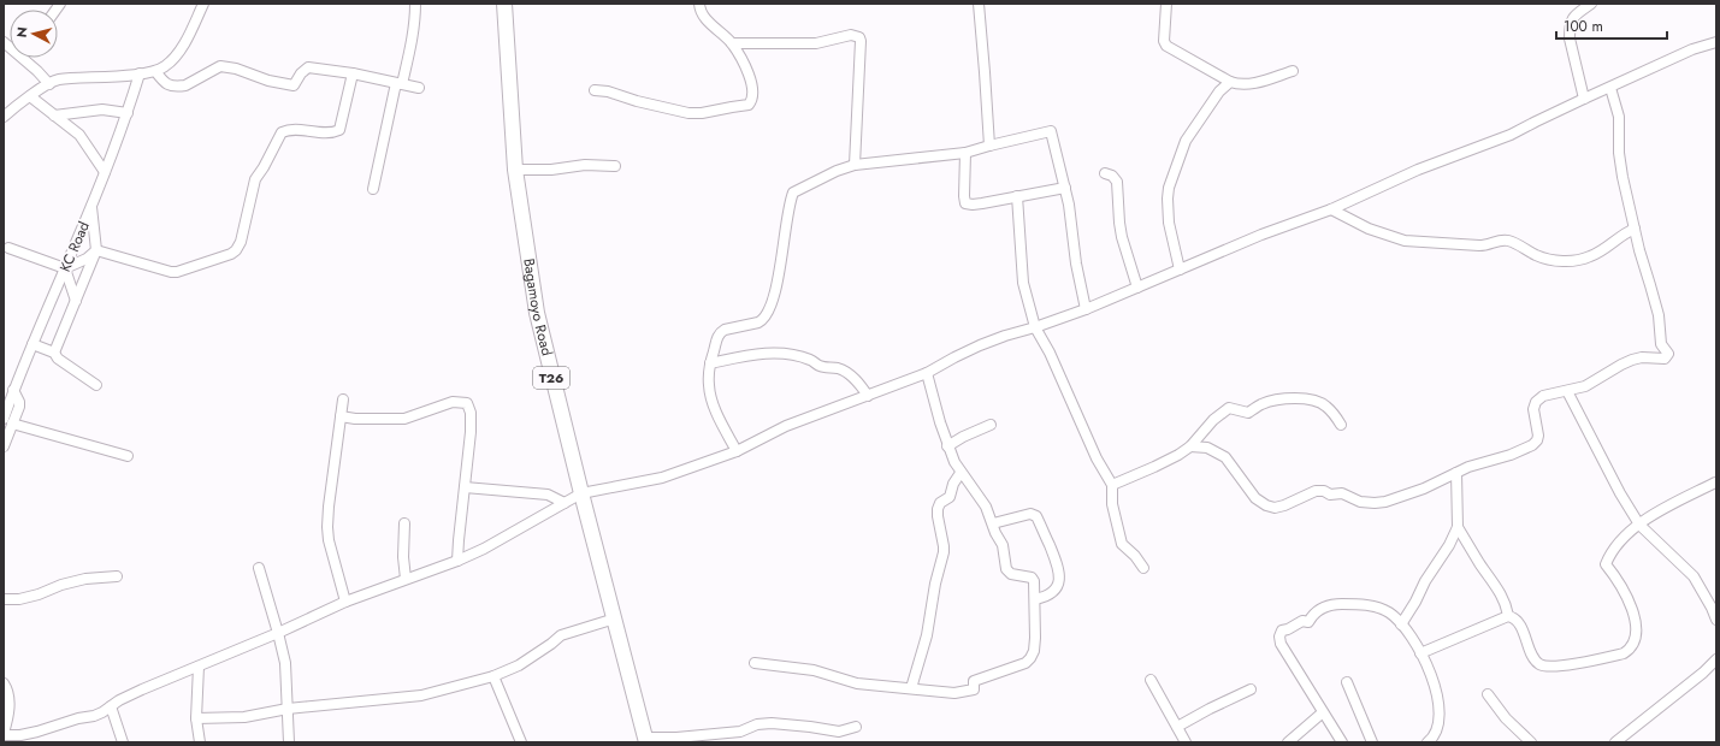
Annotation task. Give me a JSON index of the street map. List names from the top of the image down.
{
  "streets": {
    "highway": ["Bagamoyo Road", "T26"],
    "street": ["KC Road"]
  },
  "scale_bar": "100 m",
  "north": "left"
}
